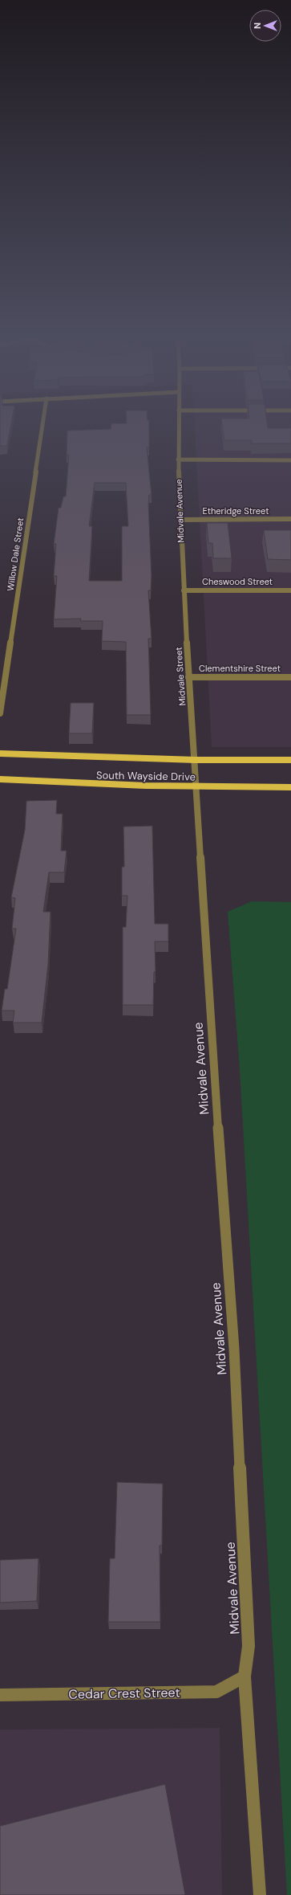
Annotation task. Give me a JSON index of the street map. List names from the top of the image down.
{
  "streets": {
    "main road": ["South Wayside Drive"],
    "street": [
      "Midvale Avenue",
      "Etheridge Street",
      "Willow Dale Street",
      "Cheswood Street",
      "Clementshire Street",
      "Midvale Street",
      "Cedar Crest Street"
    ]
  },
  "crossings": [
    ["Midvale Avenue", "Etheridge Street"],
    ["Midvale Avenue", "Cheswood Street"],
    ["Midvale Avenue", "Midvale Street"],
    ["Midvale Avenue", "South Wayside Drive"],
    ["Midvale Avenue", "Cedar Crest Street"],
    ["Cheswood Street", "Midvale Street"],
    ["Clementshire Street", "Midvale Street"],
    ["Midvale Street", "South Wayside Drive"]
  ],
  "north": "left"
}
